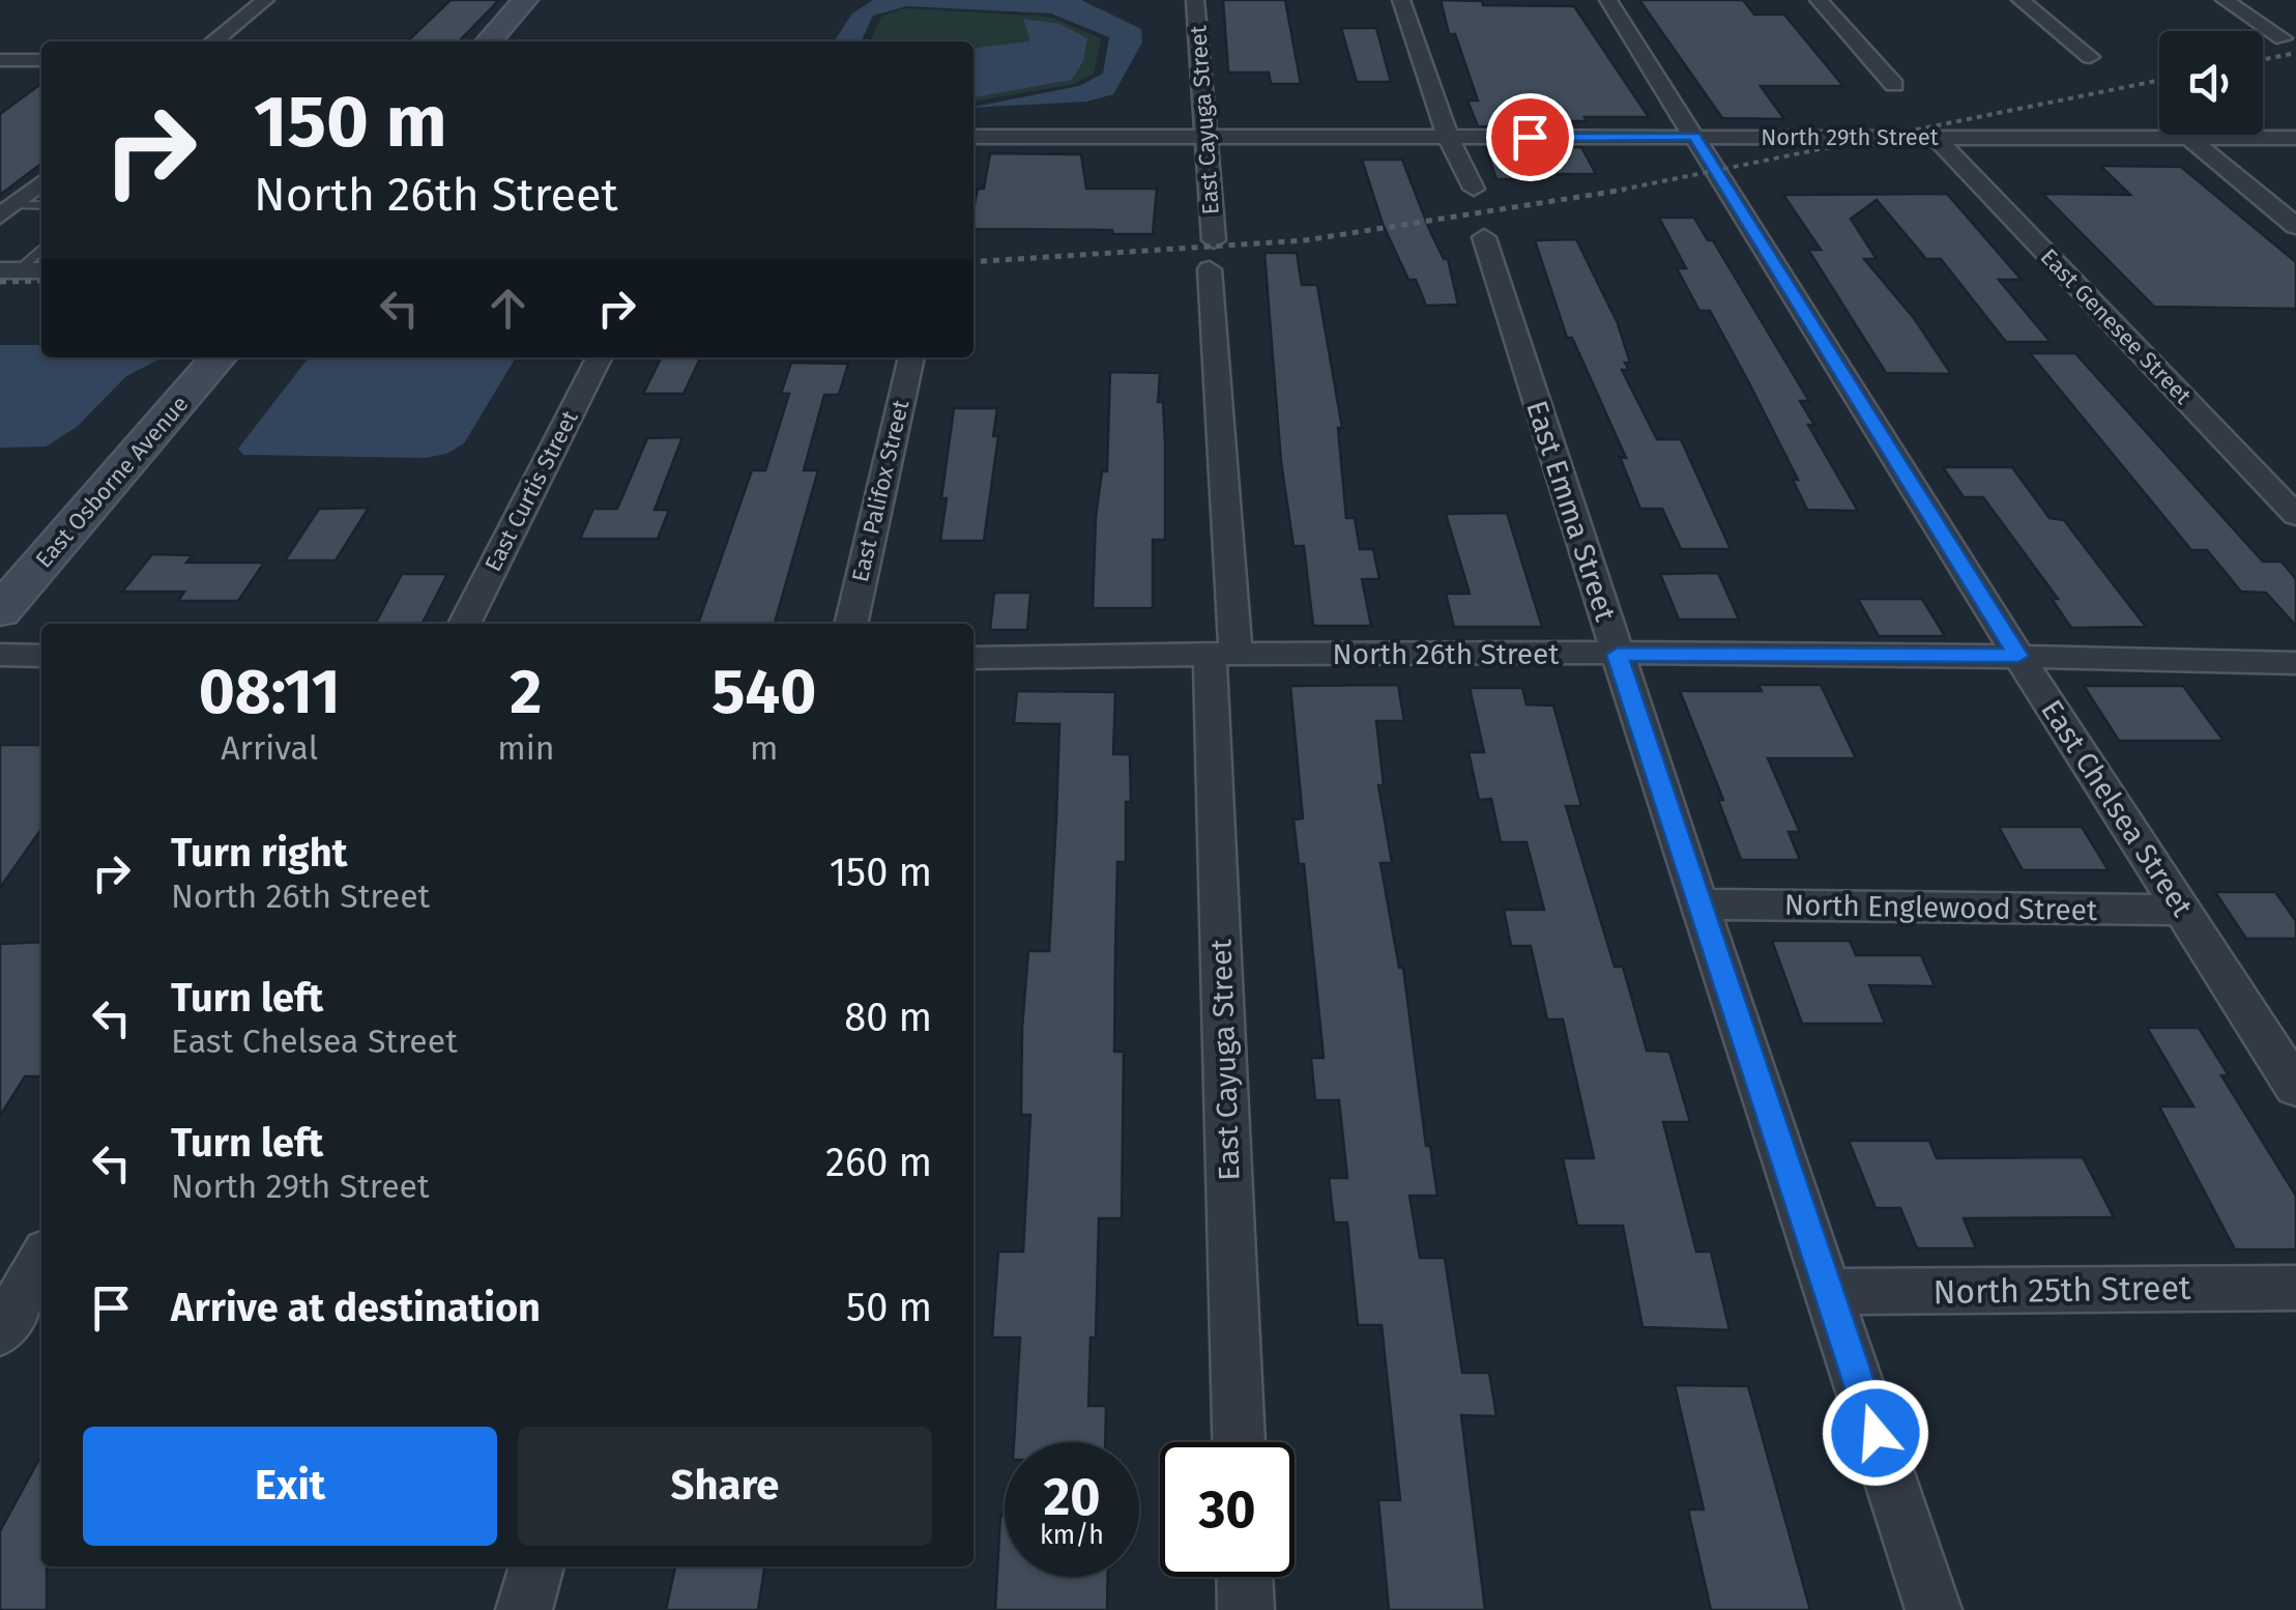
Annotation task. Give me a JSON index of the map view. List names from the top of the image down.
{
  "streets": {
    "street": [
      "East Cayuga Street",
      "North 29th Street",
      "East Genesee Street",
      "East Osborne Avenue",
      "East Curtis Street",
      "East Palifox Street",
      "East Emma Street",
      "North 26th Street",
      "East Chelsea Street",
      "North Englewood Street",
      "North 25th Street"
    ]
  },
  "crossings": [
    ["East Cayuga Street", "North 29th Street"],
    ["East Cayuga Street", "North 26th Street"],
    ["North 29th Street", "East Genesee Street"],
    ["North 29th Street", "East Chelsea Street"],
    ["East Emma Street", "North 26th Street"],
    ["East Emma Street", "North Englewood Street"],
    ["East Emma Street", "North 25th Street"],
    ["North 26th Street", "East Chelsea Street"],
    ["East Chelsea Street", "North Englewood Street"]
  ],
  "page": {
    "turn": ["150 m", "North 26th Street"],
    "eta": [
      "08:11",
      "Arrival",
      "2",
      "min",
      "540",
      "m"
    ],
    "list": [
      {
        "name": "Turn right",
        "note": "North 26th Street",
        "value": "150 m"
      },
      {
        "name": "Turn left",
        "note": "East Chelsea Street",
        "value": "80 m"
      },
      {
        "name": "Turn left",
        "note": "North 29th Street",
        "value": "260 m"
      },
      {
        "name": "Arrive at destination",
        "value": "50 m"
      }
    ],
    "buttons": ["Exit", "Share"],
    "speed": "20 km/h",
    "limit": "30"
  }
}
